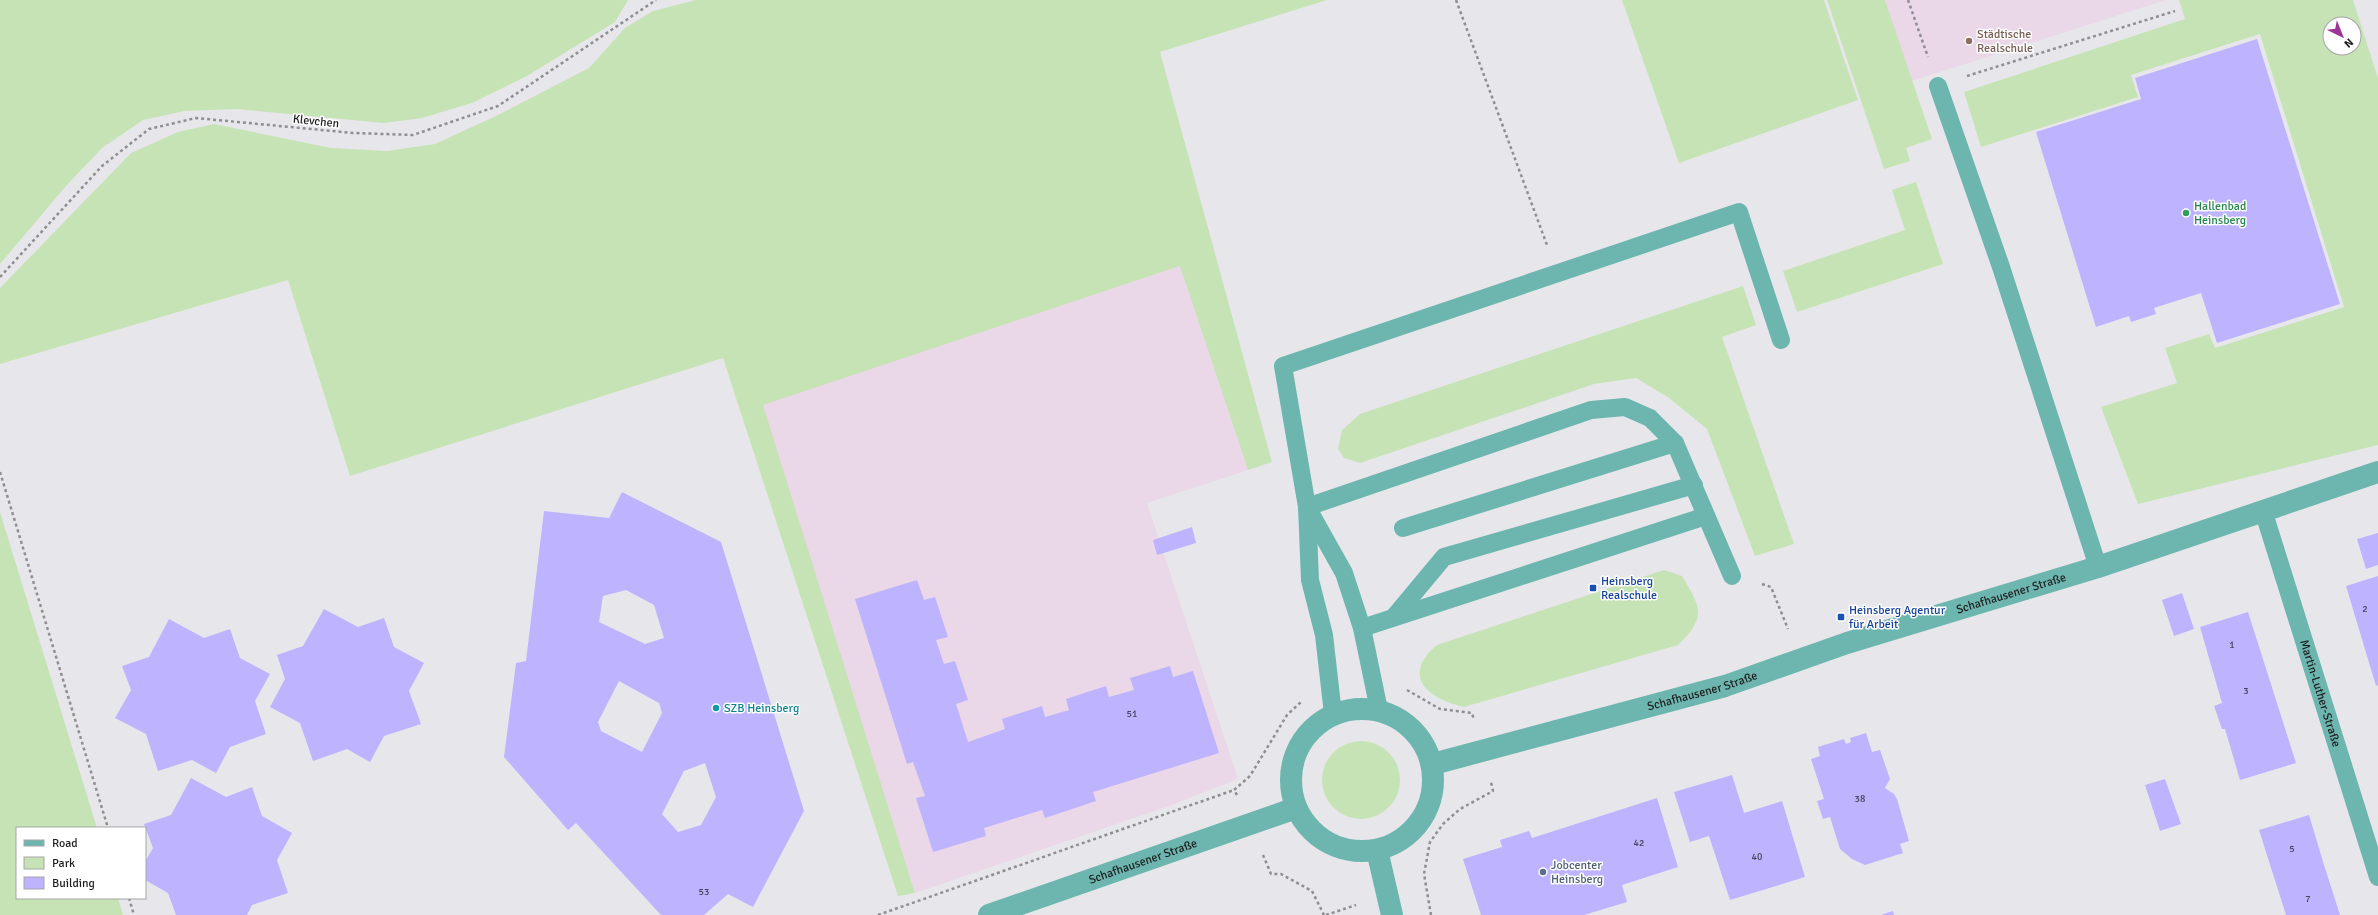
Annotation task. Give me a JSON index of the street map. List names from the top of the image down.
{
  "streets": {
    "street": ["Schafhausener Straße"],
    "lane": ["Martin-Luther-Straße"],
    "path": ["Klevchen"]
  },
  "crossings": [
    ["Schafhausener Straße", "Martin-Luther-Straße"]
  ],
  "places": {
    "other": [
      "Städtische Realschule",
      "Hallenbad Heinsberg",
      "SZB Heinsberg",
      "Jobcenter Heinsberg"
    ],
    "transit": ["Heinsberg Realschule", "Heinsberg Agentur für Arbeit"]
  },
  "house_numbers": [
    "2",
    "1",
    "3",
    "51",
    "38",
    "42",
    "5",
    "40",
    "53",
    "7"
  ],
  "legend": ["Road", "Park", "Building"],
  "north": "bottom right"
}
